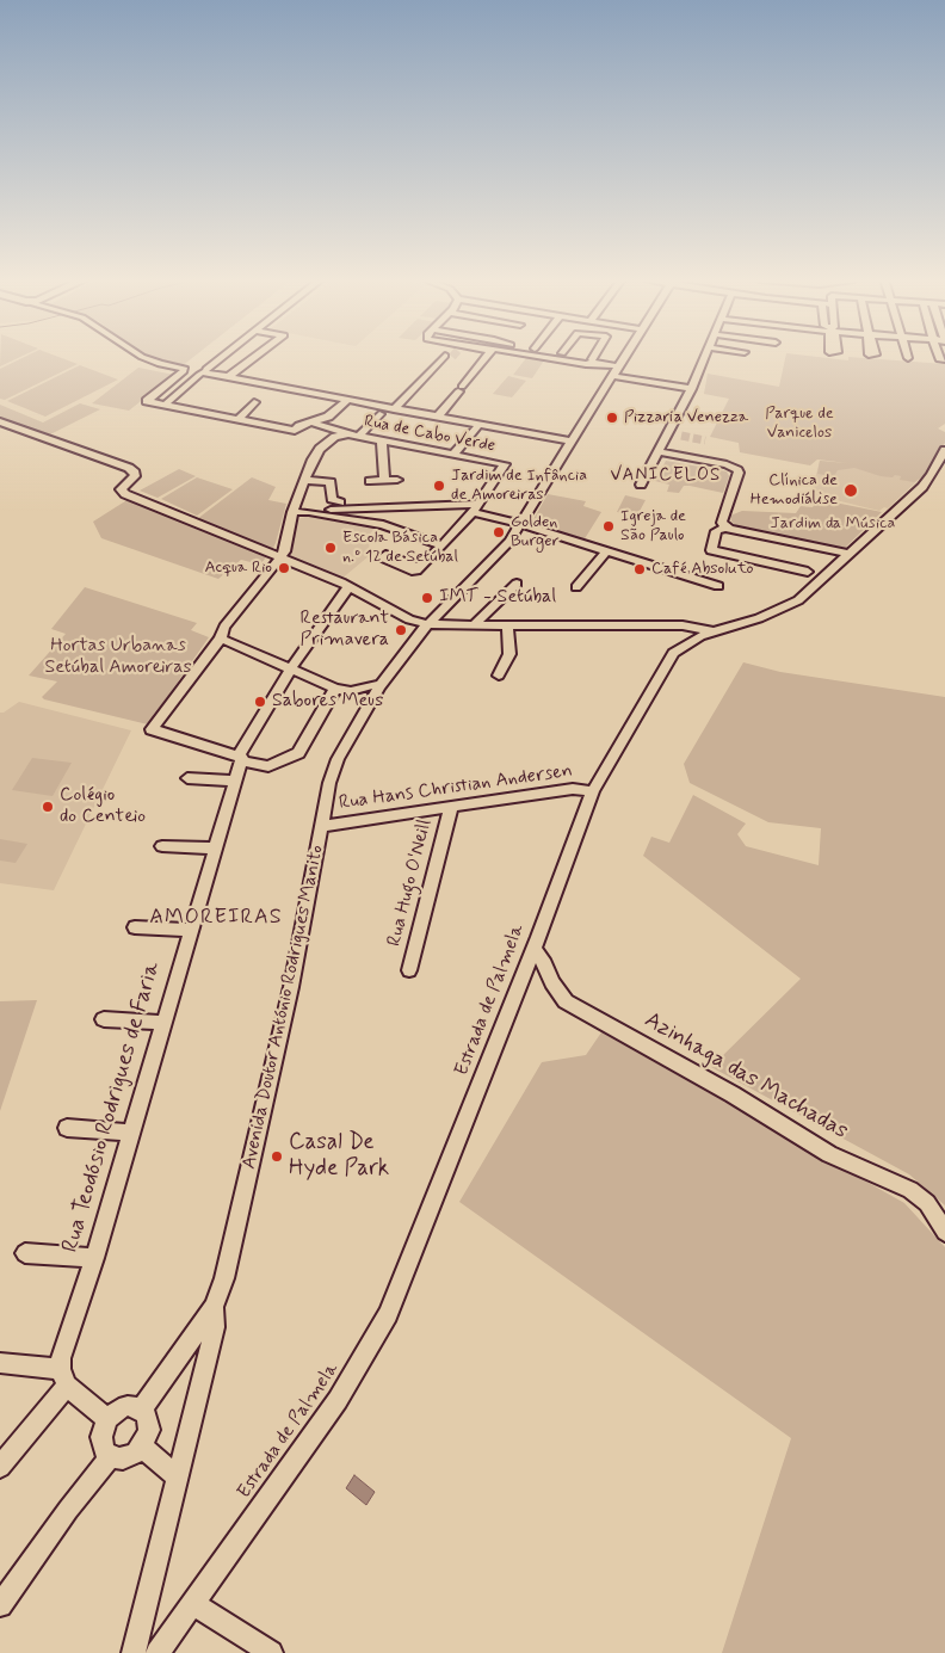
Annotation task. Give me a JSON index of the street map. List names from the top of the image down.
{
  "streets": {
    "street": [
      "Rua de Cabo Verde",
      "Rua Hans Christian Andersen",
      "Rua Hugo O'Neill",
      "Estrada de Palmela",
      "Avenida Doutor António Rodrigues Manito",
      "Azinhaga das Machadas",
      "Rua Teodósio Rodrigues de Faria"
    ]
  },
  "crossings": [
    ["Rua Hans Christian Andersen", "Rua Hugo O'Neill"],
    ["Rua Hans Christian Andersen", "Estrada de Palmela"],
    ["Rua Hans Christian Andersen", "Avenida Doutor António Rodrigues Manito"],
    ["Estrada de Palmela", "Azinhaga das Machadas"]
  ],
  "districts": ["VANICELOS", "AMOREIRAS"],
  "parks": ["Parque de Vanicelos", "Jardim da Música", "Hortas Urbanas Setúbal Amoreiras"],
  "places": [
    "Pizzaria Venezza",
    "Jardim de Infância de Amoreiras",
    "Clínica de Hemodiálise",
    "Igreja de São Paulo",
    "Golden Burger",
    "Escola Básica n.º 12 de Setúbal",
    "Acqua Rio",
    "Café Absoluto",
    "IMT - Setúbal",
    "Restaurant Primavera",
    "Sabores Meus",
    "Colégio do Centeio",
    "Casal De Hyde Park"
  ]
}
